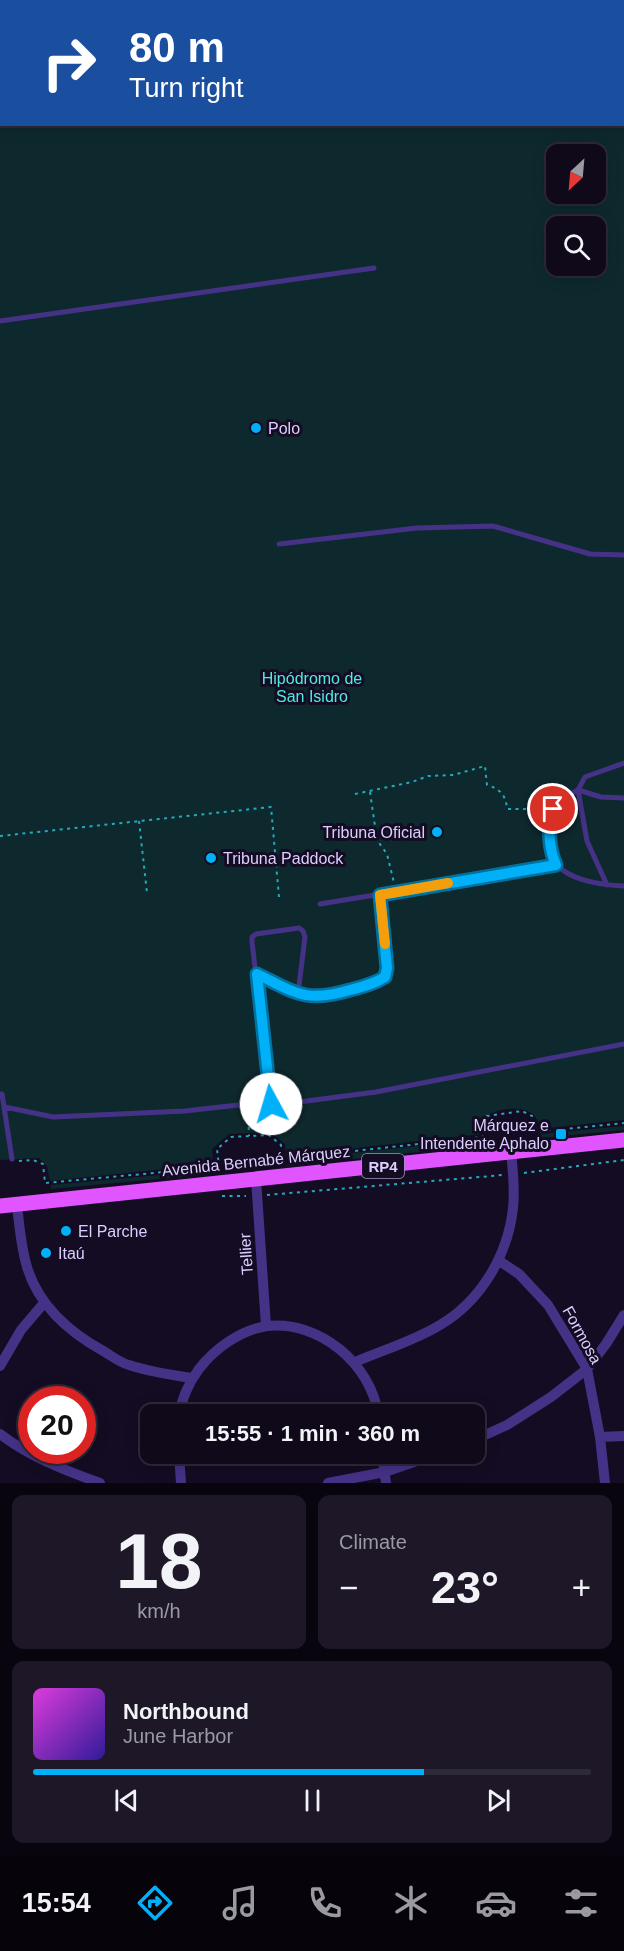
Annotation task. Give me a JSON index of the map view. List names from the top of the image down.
{
  "streets": {
    "main road": ["Avenida Bernabé Márquez", "RP4"],
    "street": ["Tellier", "Formosa"]
  },
  "crossings": [
    ["Avenida Bernabé Márquez", "Tellier"]
  ],
  "parks": ["Hipódromo de San Isidro"],
  "places": {
    "other": [
      "Polo",
      "Tribuna Oficial",
      "Tribuna Paddock",
      "El Parche",
      "Itaú"
    ],
    "transit": ["Márquez e Intendente Aphalo"]
  },
  "north": "bottom left",
  "page": {
    "turn": ["80 m", "Turn right"],
    "limit": "20",
    "trip": "15:55 · 1 min · 360 m",
    "tile": [
      ["18", "km/h"],
      "Climate"
    ],
    "heat": ["−", "23°", "+"],
    "song": ["Northbound", "June Harbor"],
    "tabs": "15:54"
  }
}
